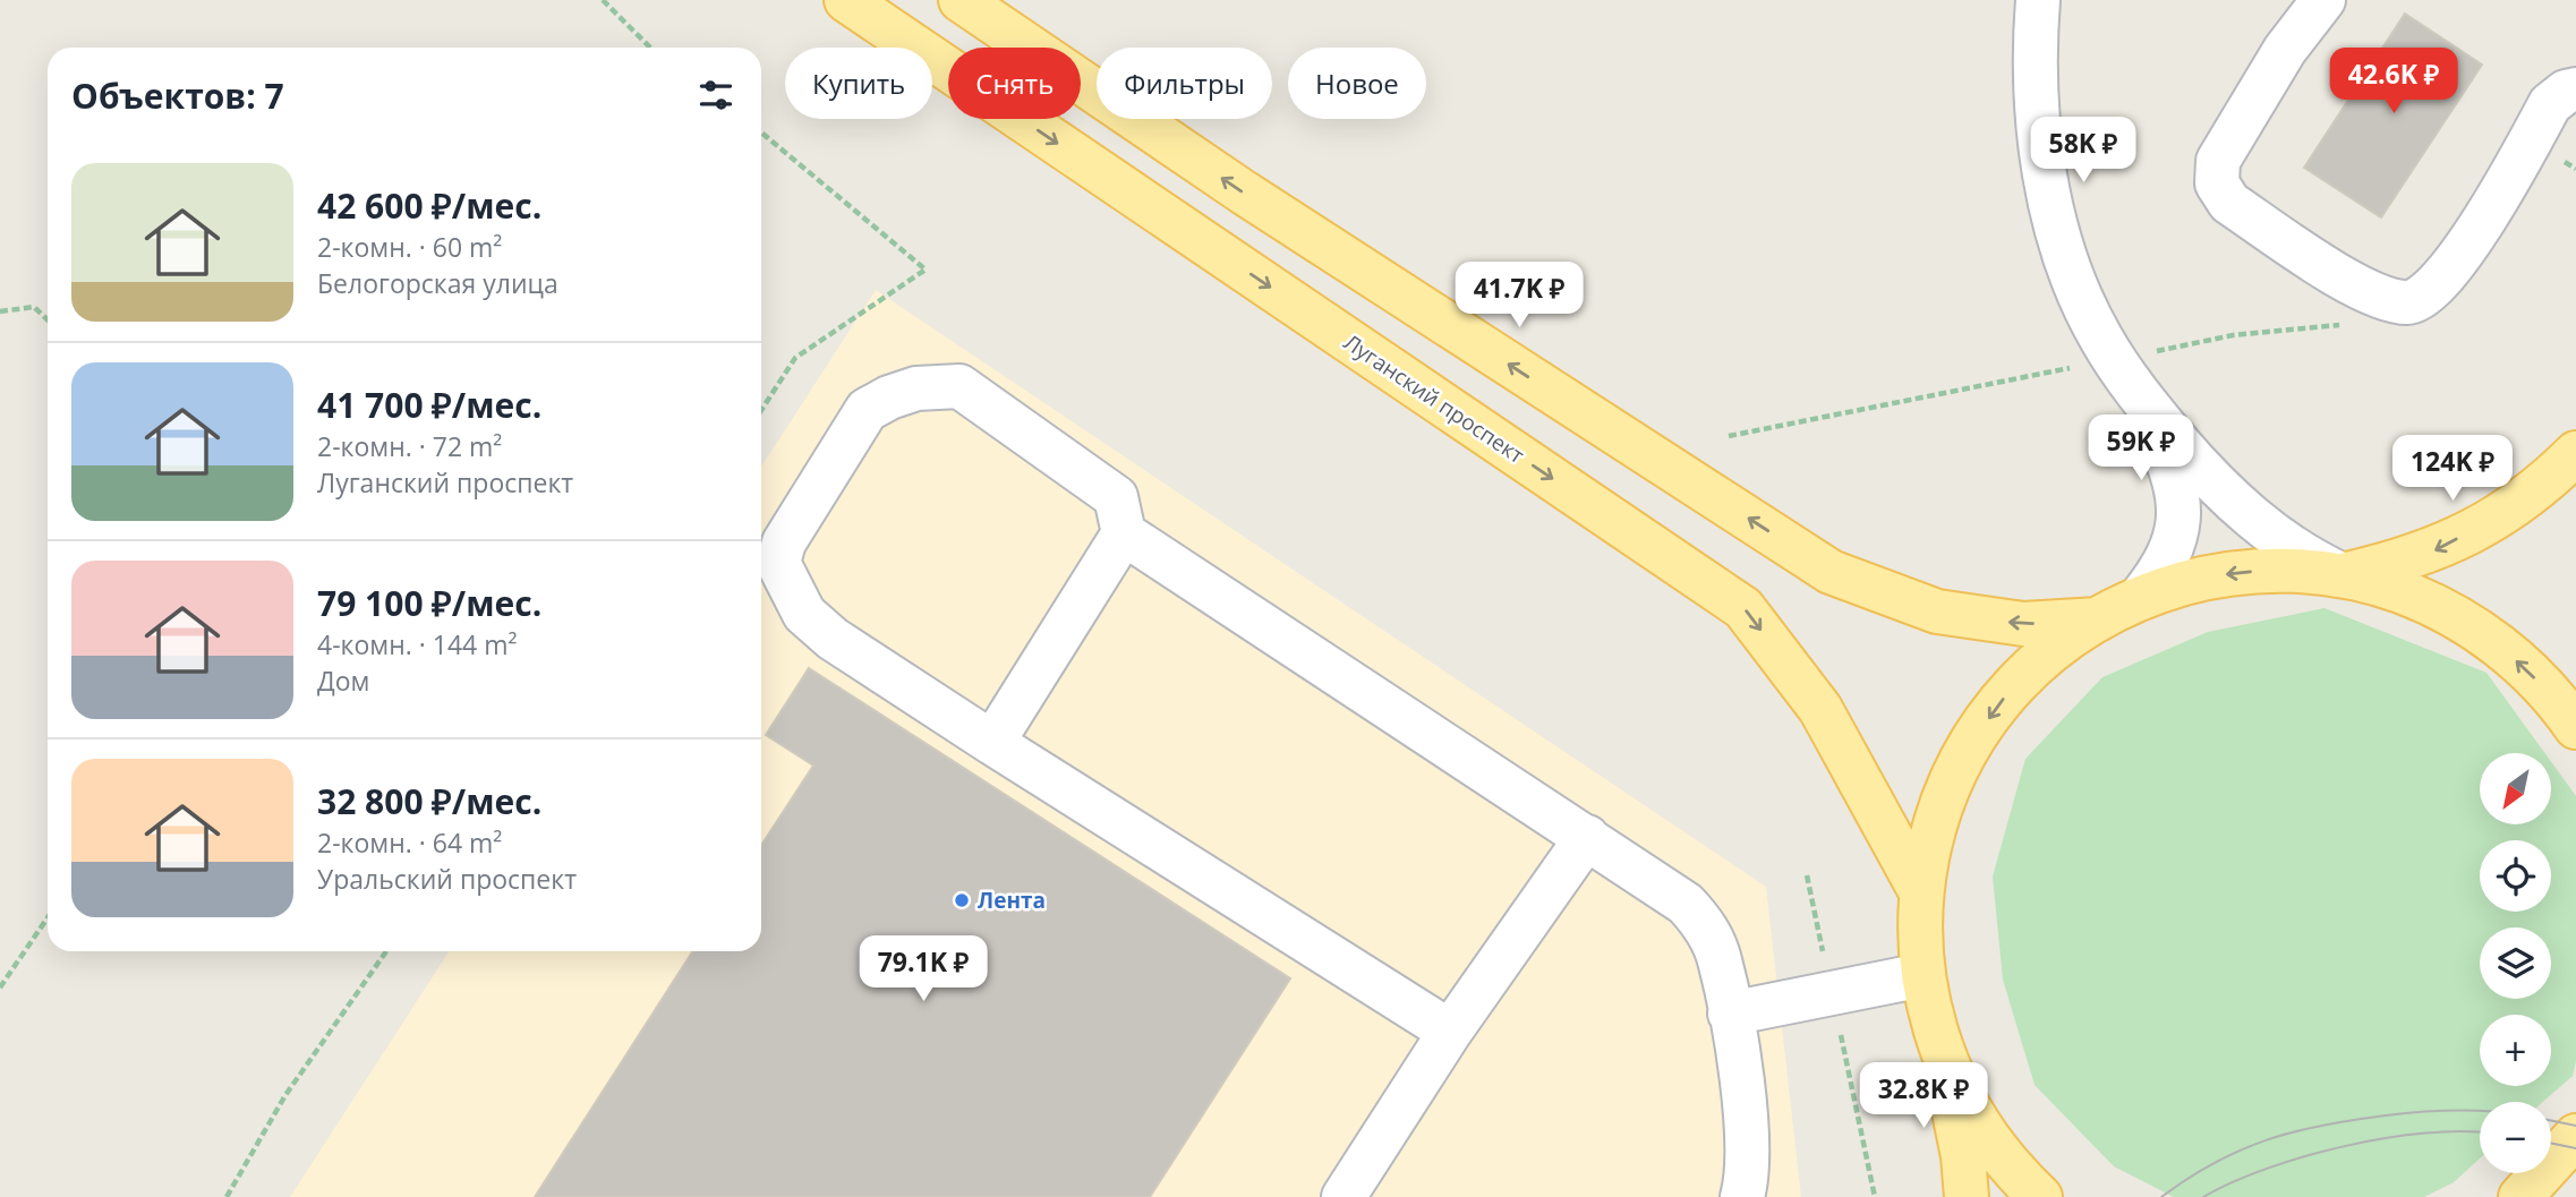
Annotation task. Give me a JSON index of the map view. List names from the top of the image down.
{
  "streets": {
    "main road": ["Луганский проспект"]
  },
  "places": ["Лента"],
  "north": "bottom left",
  "page": {
    "price": [
      "42.6K ₽",
      "58K ₽",
      "41.7K ₽",
      "59K ₽",
      "124K ₽",
      "79.1K ₽",
      "32.8K ₽"
    ],
    "chip": [
      "Купить",
      "Снять",
      "Фильтры",
      "Новое"
    ],
    "heading": "Объектов: 7",
    "list": [
      {
        "name": "42 600 ₽/мес.",
        "note": "2-комн. · 60 m² · Белогорская улица"
      },
      {
        "name": "41 700 ₽/мес.",
        "note": "2-комн. · 72 m² · Луганский проспект"
      },
      {
        "name": "79 100 ₽/мес.",
        "note": "4-комн. · 144 m² · Дом"
      },
      {
        "name": "32 800 ₽/мес.",
        "note": "2-комн. · 64 m² · Уральский проспект"
      }
    ],
    "map_buttons": ["+", "−"]
  }
}
